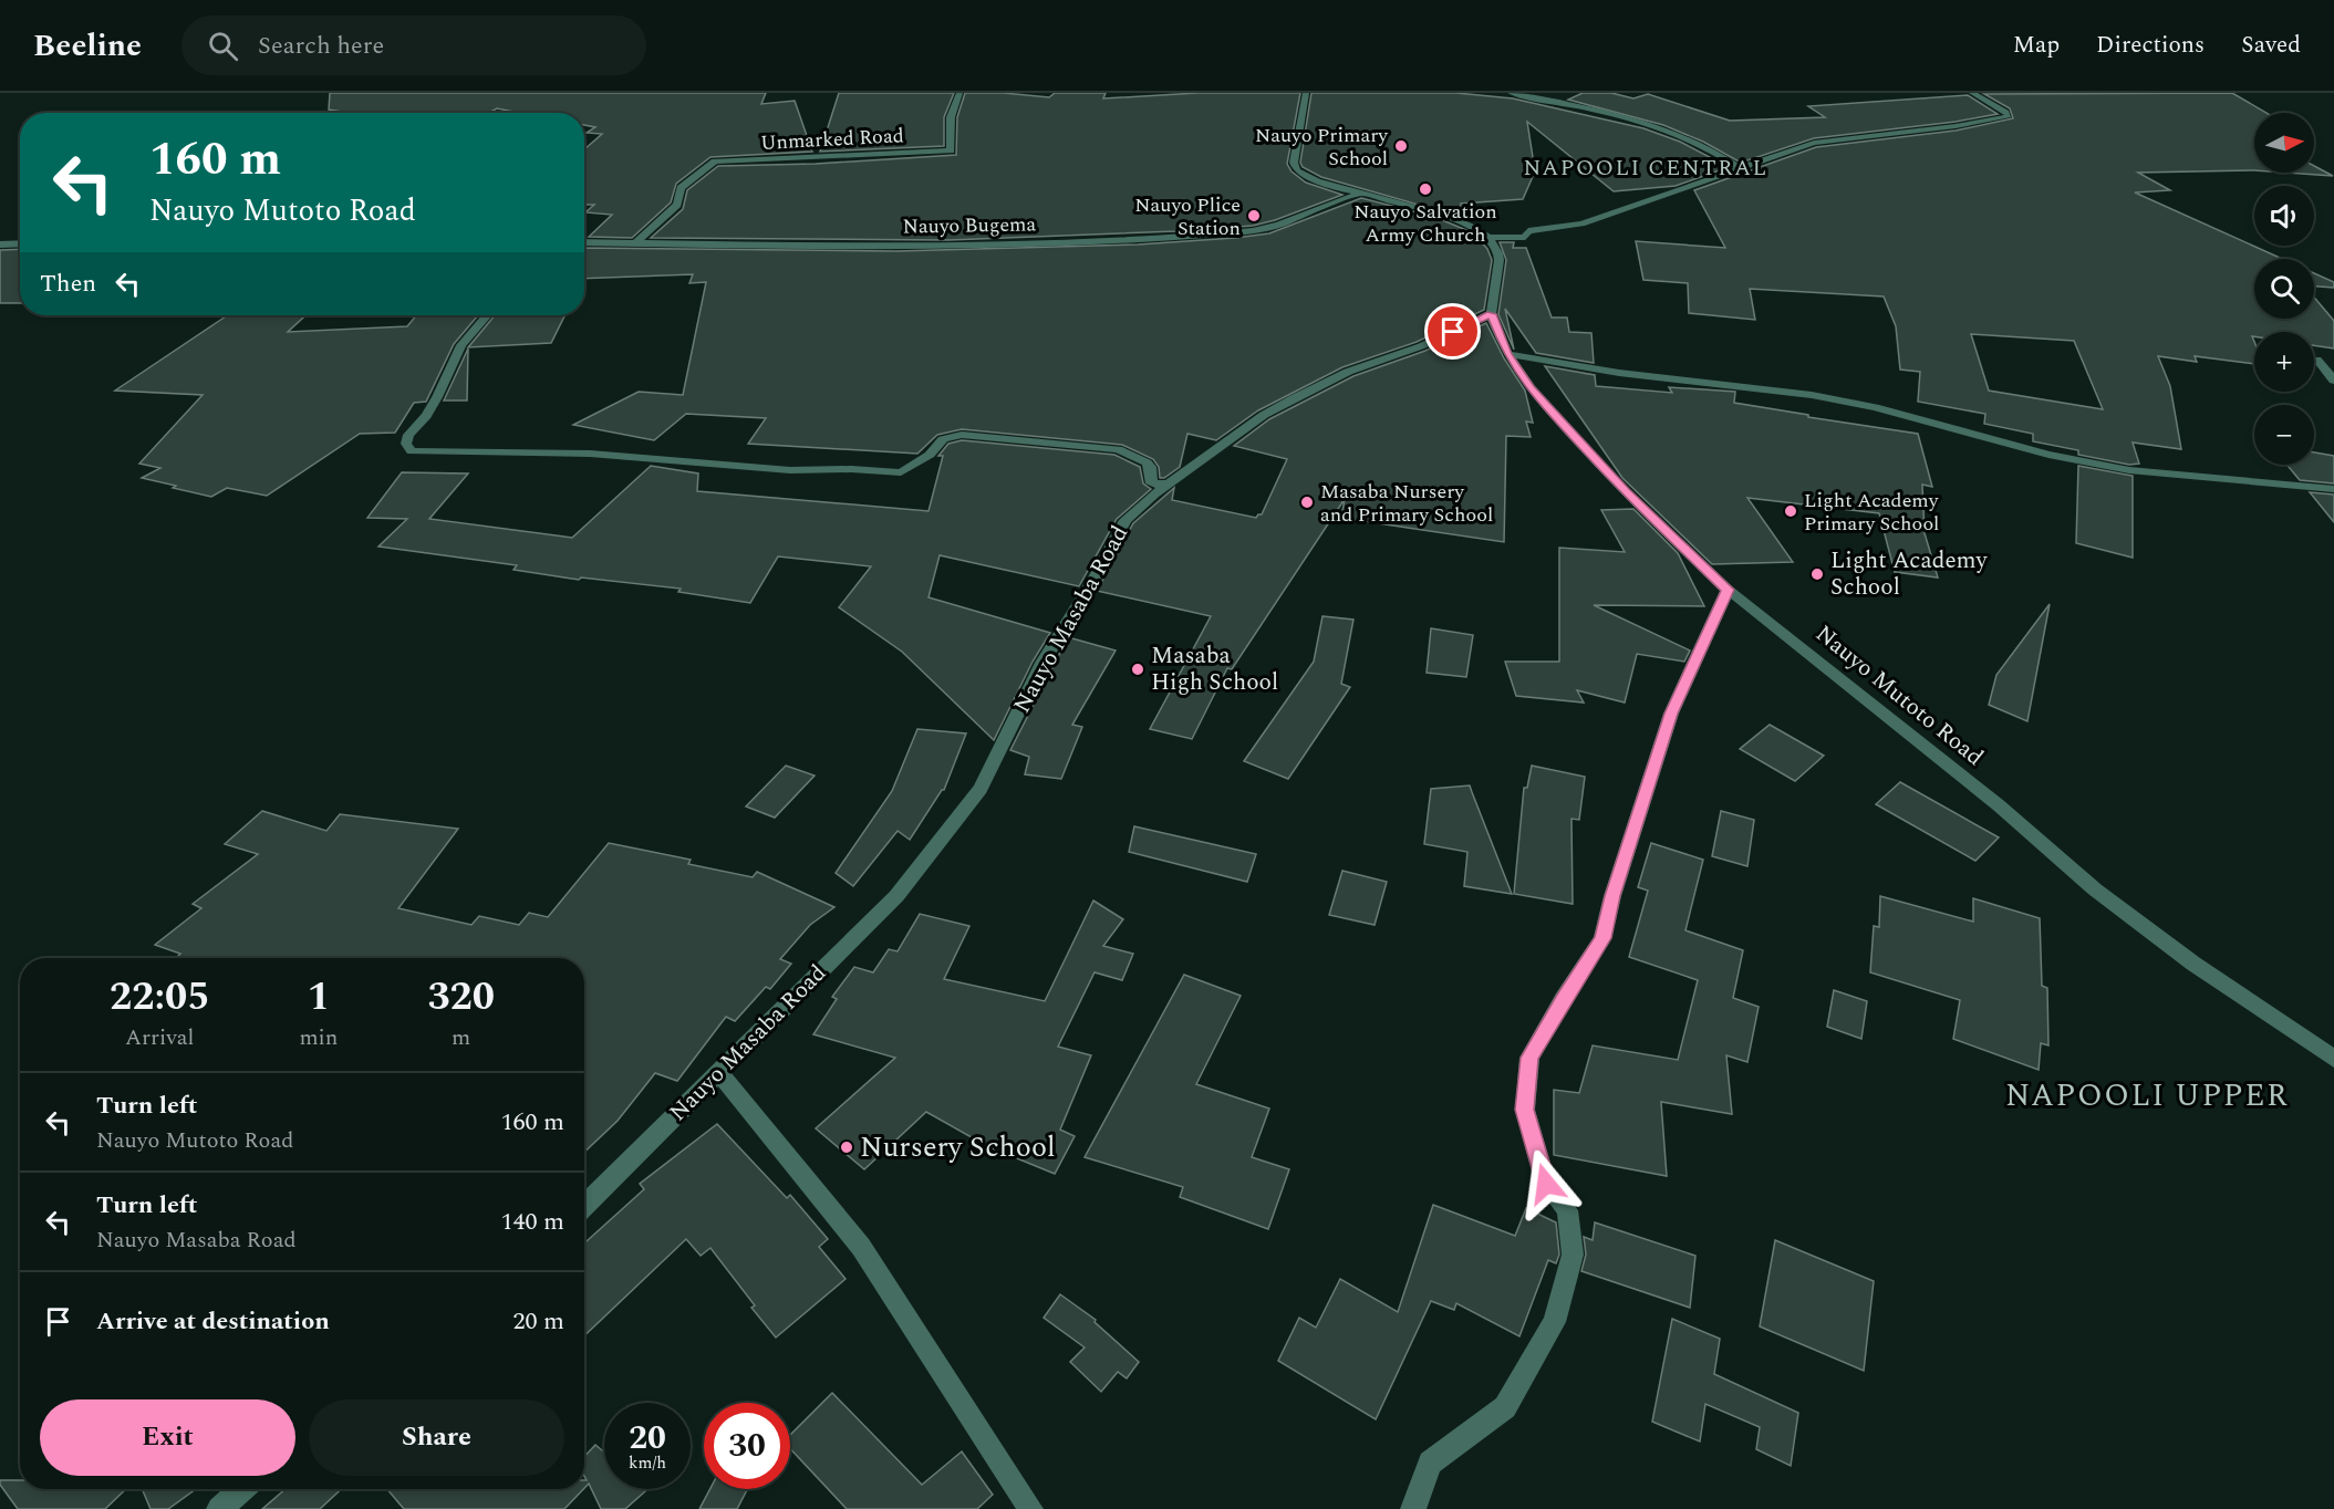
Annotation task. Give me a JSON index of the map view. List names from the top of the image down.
{
  "streets": {
    "street": [
      "Unmarked Road",
      "Nauyo Bugema",
      "Nauyo Masaba Road",
      "Nauyo Mutoto Road"
    ]
  },
  "crossings": [
    ["Unmarked Road", "Nauyo Bugema"],
    ["Nauyo Masaba Road", "Nauyo Mutoto Road"]
  ],
  "districts": ["NAPOOLI CENTRAL", "NAPOOLI UPPER"],
  "places": [
    "Nauyo Primary School",
    "Nauyo Salvation Army Church",
    "Nauyo Plice Station",
    "Masaba Nursery and Primary School",
    "Light Academy Primary School",
    "Light Academy School",
    "Masaba High School",
    "Nursery School"
  ],
  "north": "right",
  "page": {
    "header": "Beeline",
    "search": "Search here",
    "nav": ["Map", "Directions", "Saved"],
    "map_buttons": ["+", "−"],
    "turn": ["160 m", "Nauyo Mutoto Road"],
    "then": "Then",
    "eta": [
      "22:05",
      "Arrival",
      "1",
      "min",
      "320",
      "m"
    ],
    "list": [
      {
        "name": "Turn left",
        "note": "Nauyo Mutoto Road",
        "value": "160 m"
      },
      {
        "name": "Turn left",
        "note": "Nauyo Masaba Road",
        "value": "140 m"
      },
      {
        "name": "Arrive at destination",
        "value": "20 m"
      }
    ],
    "buttons": ["Exit", "Share"],
    "speed": "20 km/h",
    "limit": "30"
  }
}
